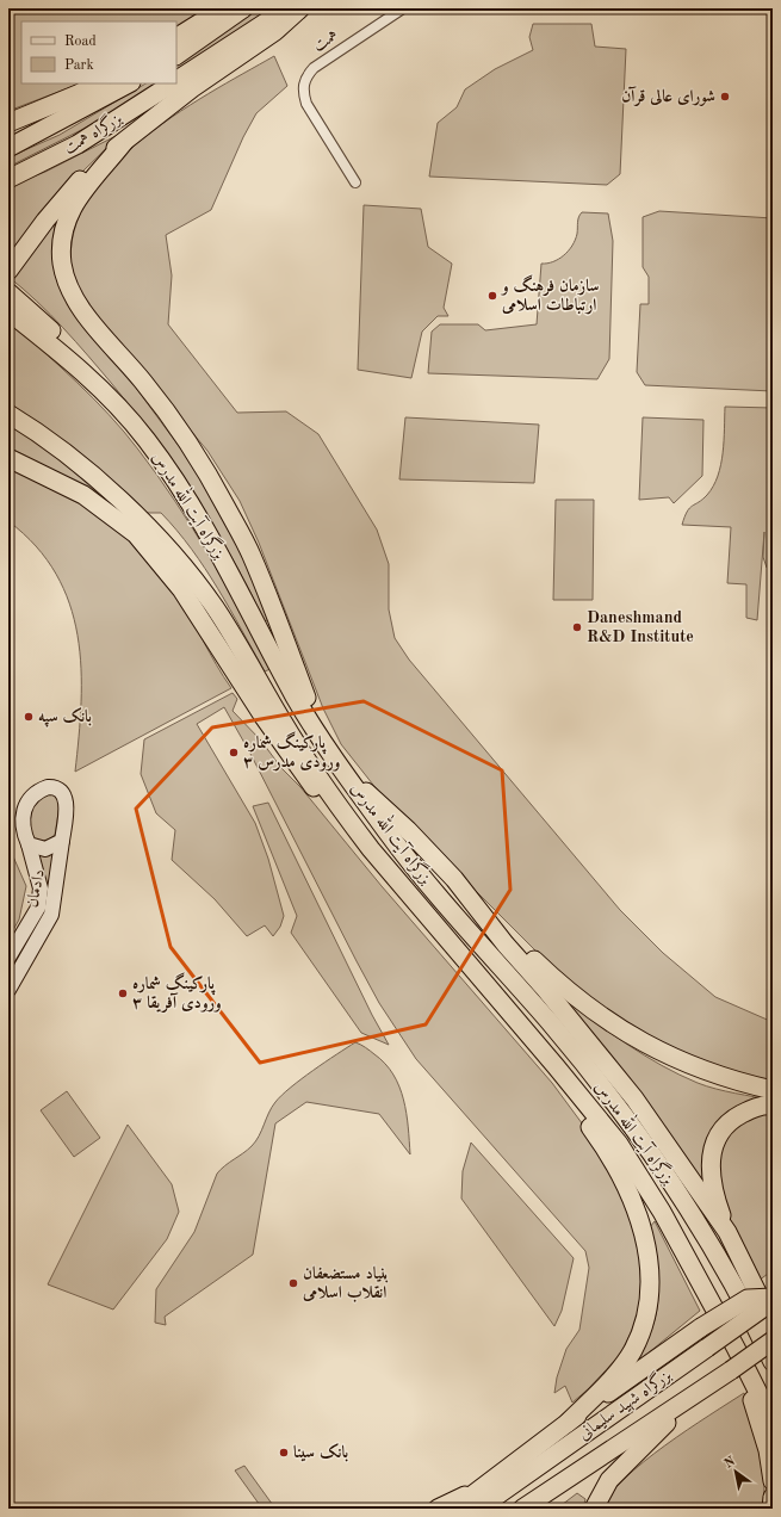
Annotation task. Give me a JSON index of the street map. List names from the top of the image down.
{
  "streets": {
    "highway": ["بزرگراه همت", "بزرگراه آیت الله مدرس", "بزرگراه شهید سلیمانی"],
    "street": ["همت", "دادمان"]
  },
  "places": [
    "شورای عالی قرآن",
    "سازمان فرهنگ و ارتباطات اسلامی",
    "Daneshmand R&D Institute",
    "بانک سپه",
    "پارکینگ شماره ۳ ورودی مدرس",
    "پارکینگ شماره ۳ ورودی آفریقا",
    "بنیاد مستضعفان انقلاب اسلامی",
    "بانک سینا"
  ],
  "legend": ["Road", "Park"],
  "north": "top left"
}
